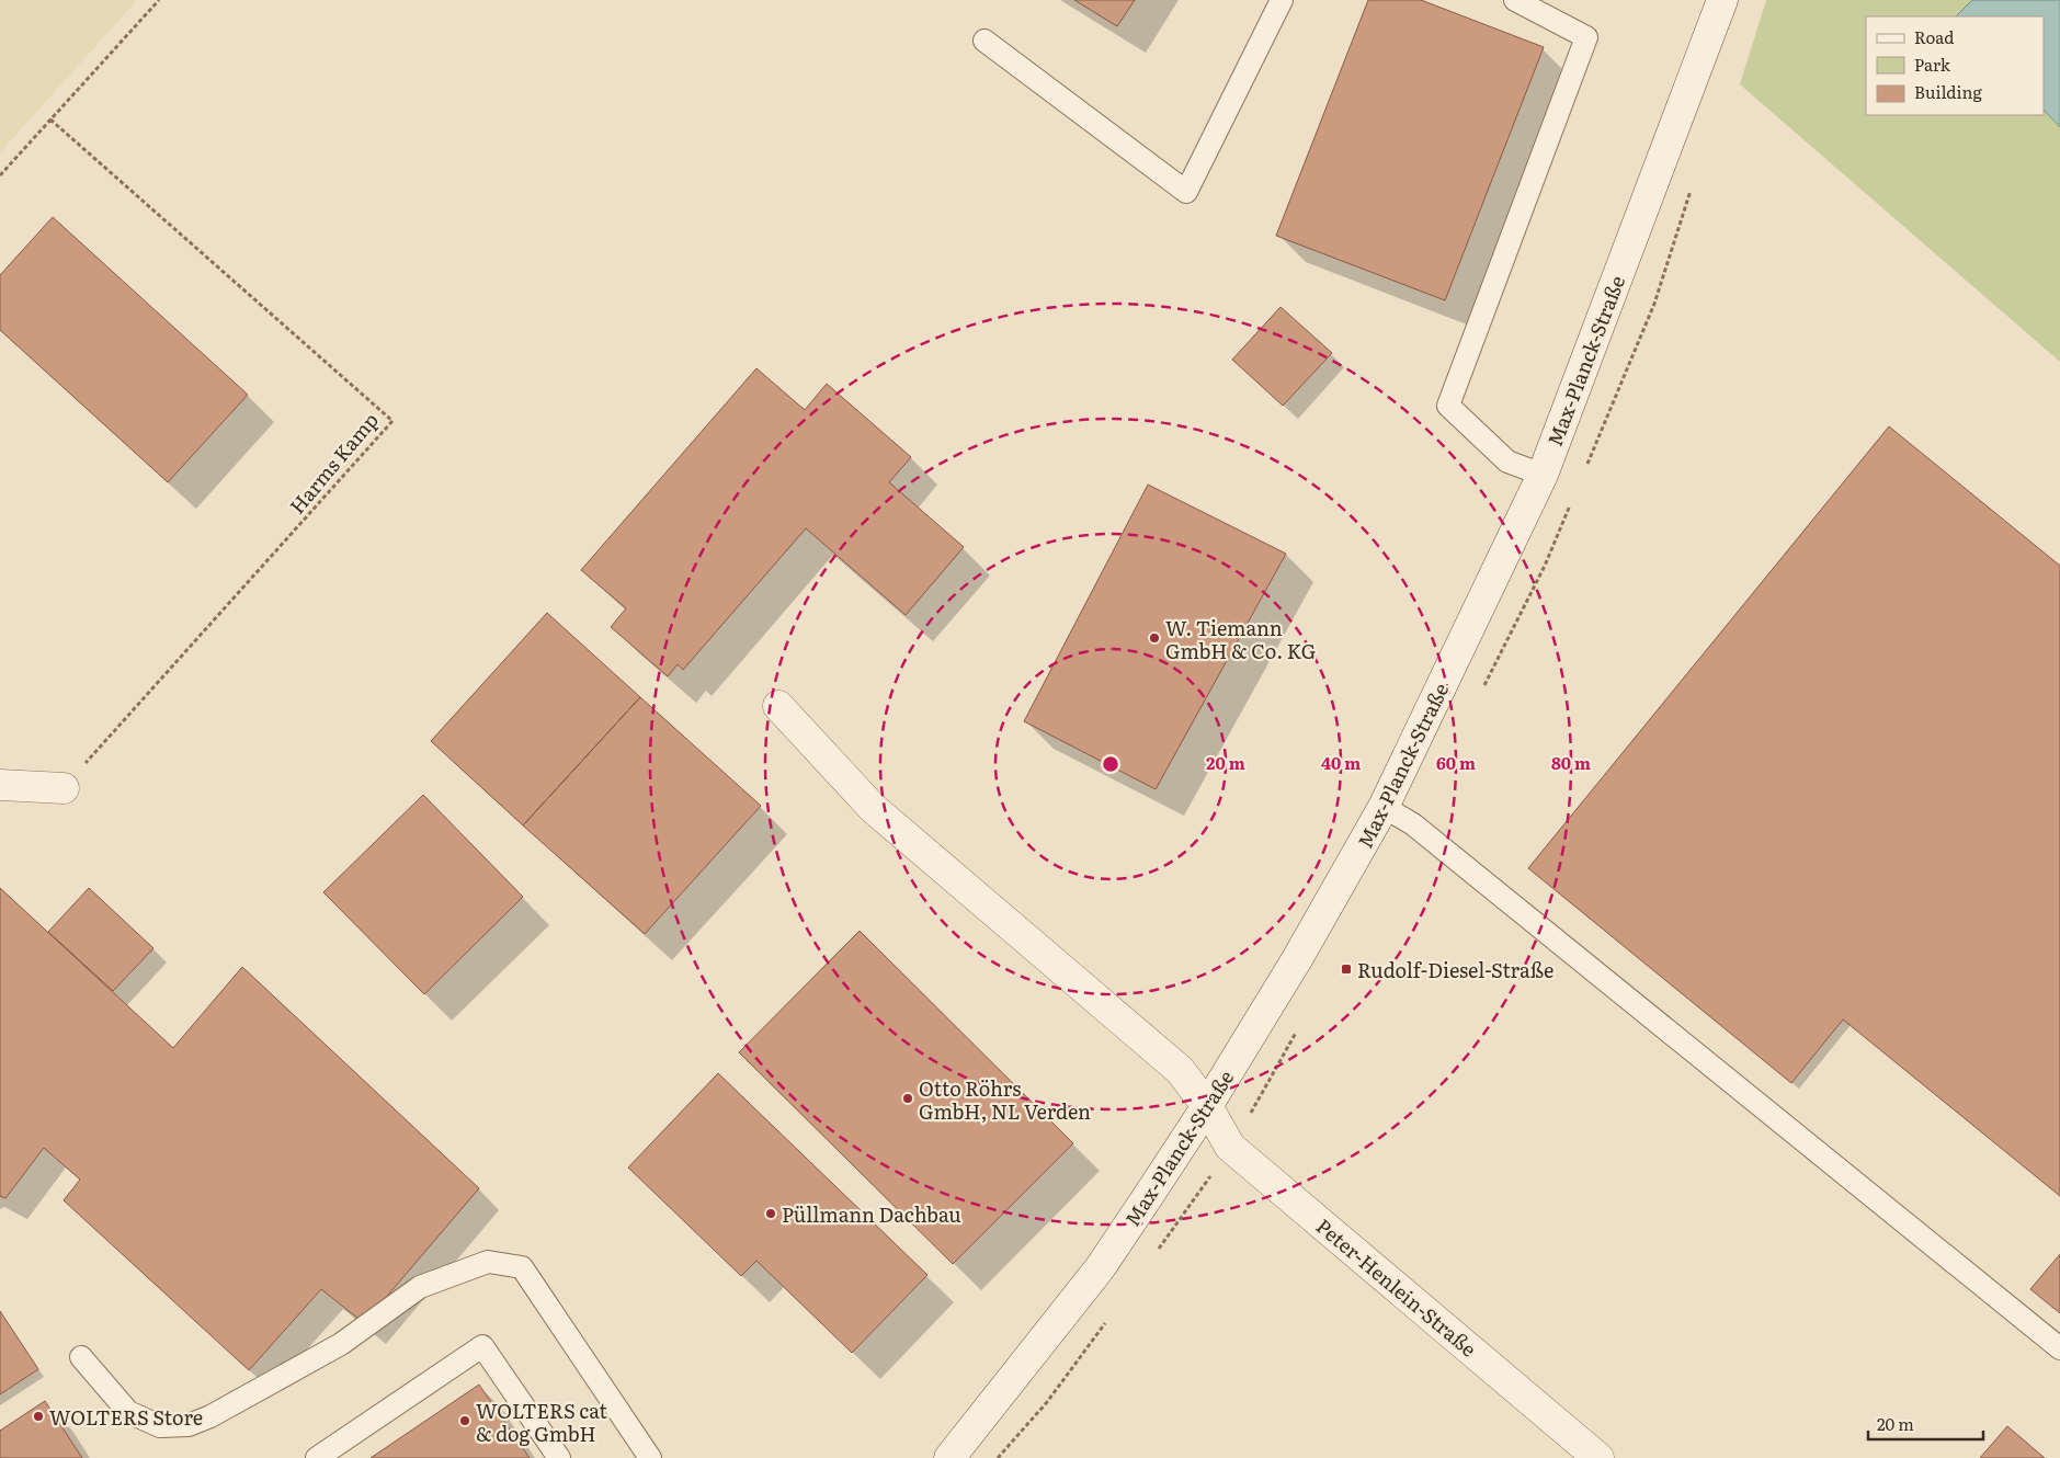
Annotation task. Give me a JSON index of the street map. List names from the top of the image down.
{
  "streets": {
    "street": ["Max-Planck-Straße", "Peter-Henlein-Straße"],
    "path": ["Harms Kamp"]
  },
  "crossings": [
    ["Max-Planck-Straße", "Peter-Henlein-Straße"]
  ],
  "places": {
    "other": [
      "W. Tiemann GmbH & Co. KG",
      "Otto Röhrs GmbH, NL Verden",
      "Püllmann Dachbau",
      "WOLTERS Store",
      "WOLTERS cat & dog GmbH"
    ],
    "transit": ["Rudolf-Diesel-Straße"]
  },
  "legend": ["Road", "Park", "Building"],
  "scale_bar": "20 m",
  "rings": [
    "20 m",
    "40 m",
    "60 m",
    "80 m"
  ]
}
